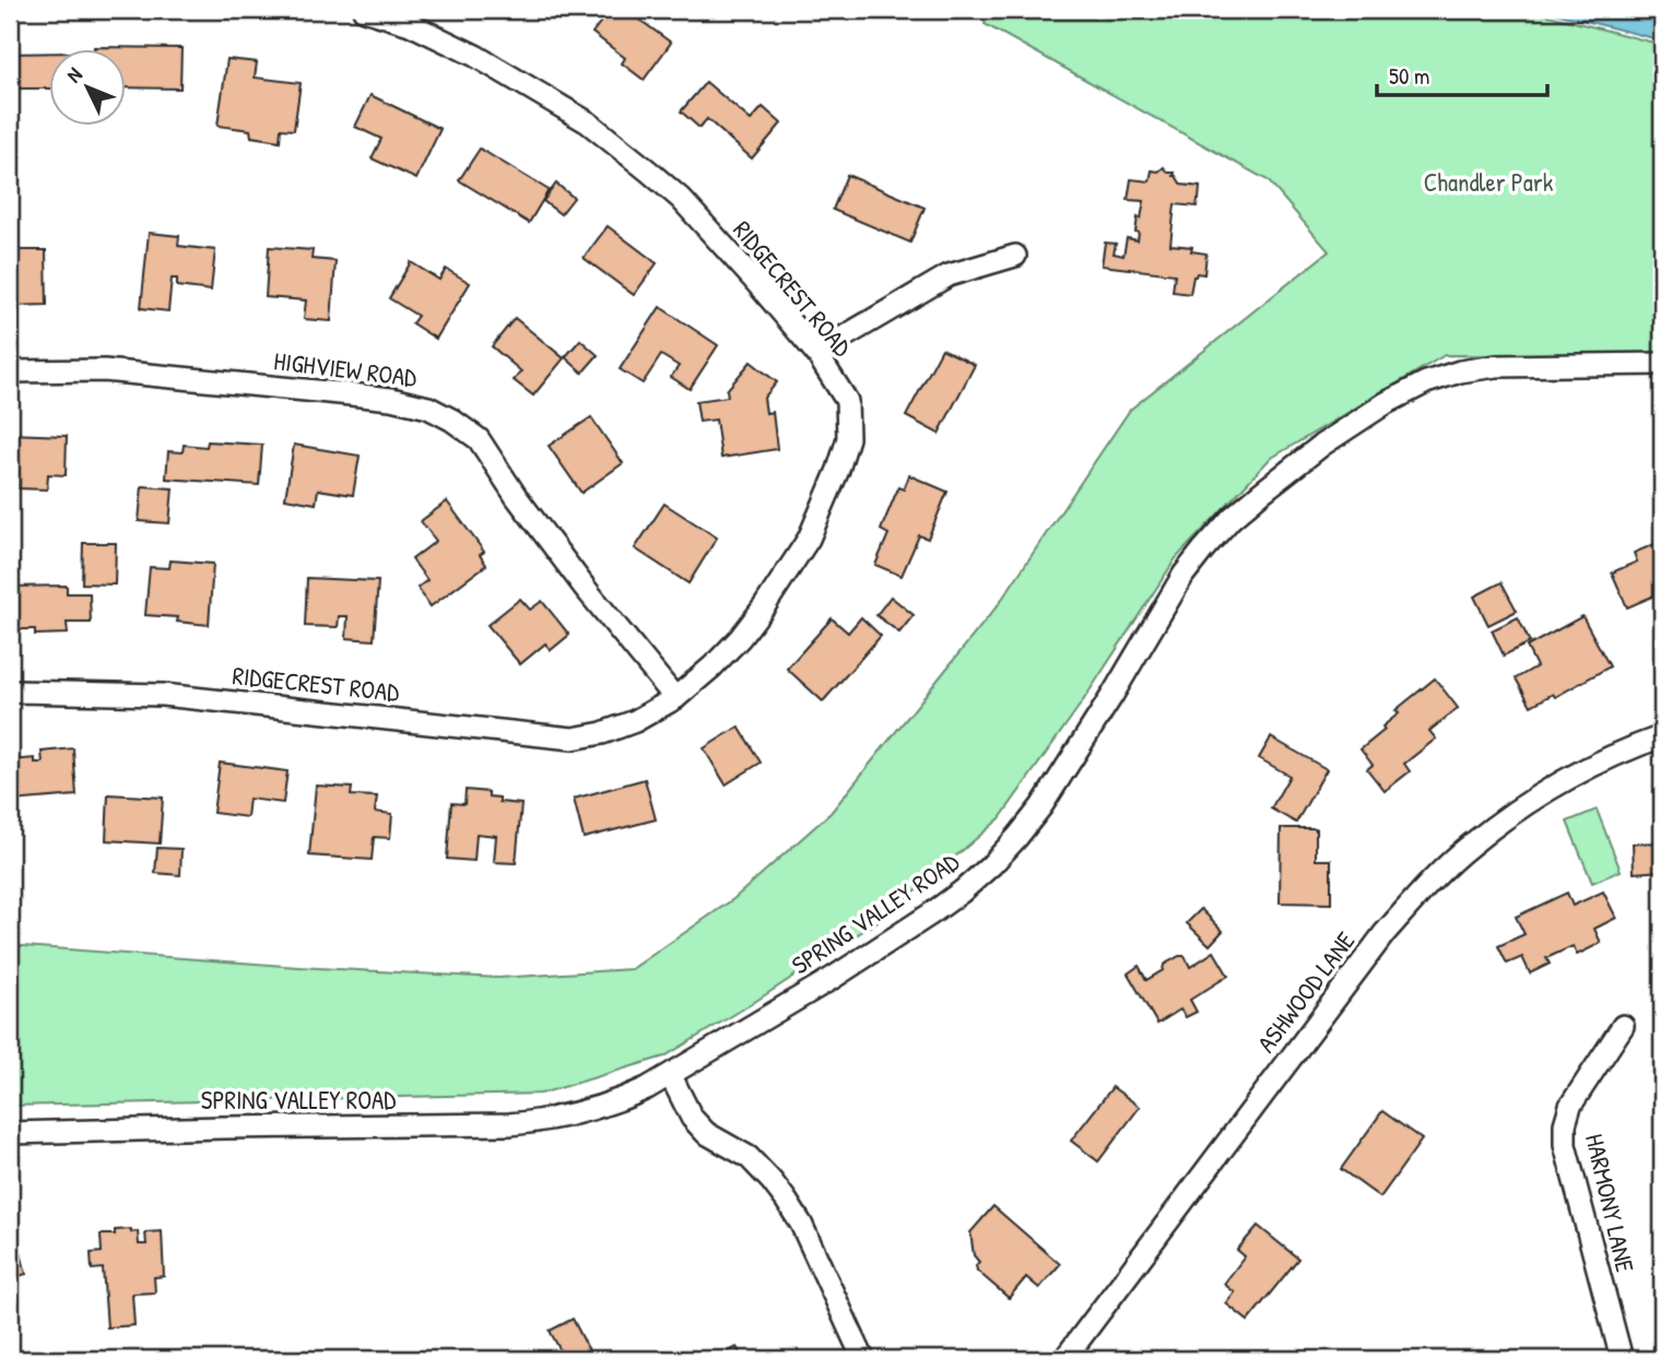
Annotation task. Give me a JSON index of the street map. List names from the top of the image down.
{
  "streets": {
    "street": [
      "RIDGECREST ROAD",
      "HIGHVIEW ROAD",
      "SPRING VALLEY ROAD",
      "ASHWOOD LANE",
      "HARMONY LANE"
    ]
  },
  "crossings": [
    ["RIDGECREST ROAD", "HIGHVIEW ROAD"]
  ],
  "parks": ["Chandler Park"],
  "scale_bar": "50 m",
  "north": "top left"
}
